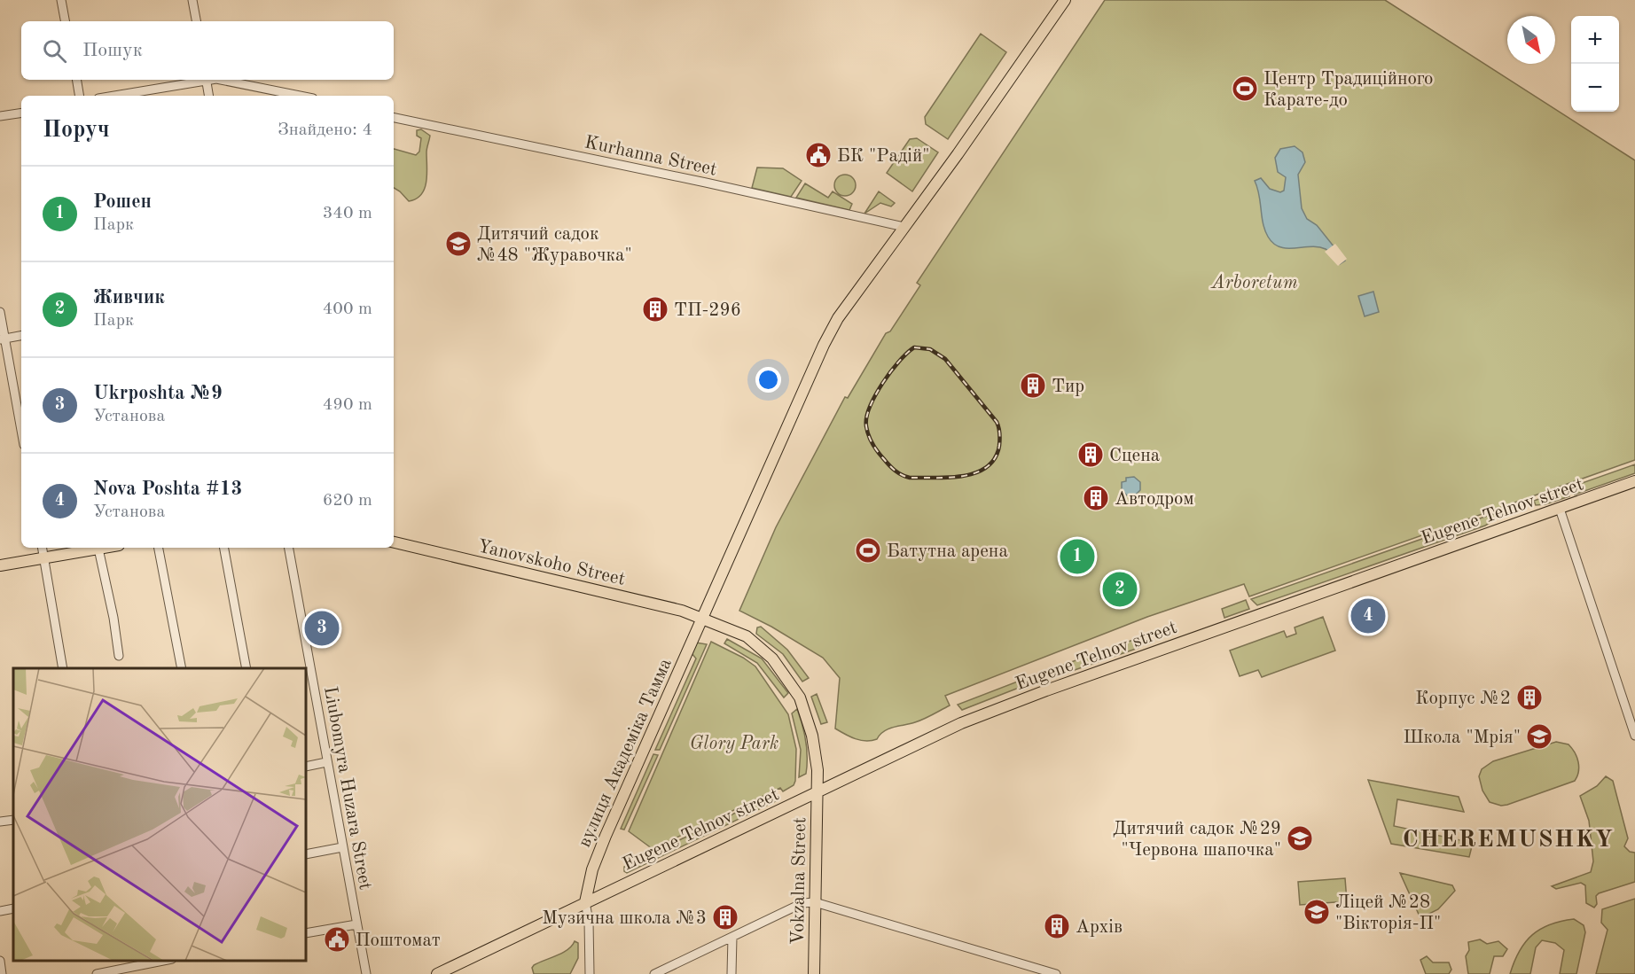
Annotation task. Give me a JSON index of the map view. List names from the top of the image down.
{
  "streets": {
    "main road": [
      "Eugene Telnov street",
      "Yanovskoho Street",
      "вулиця Академіка Тамма",
      "Vokzalna Street"
    ],
    "street": ["Kurhanna Street", "Liubomyra Huzara Street"]
  },
  "crossings": [
    ["Kurhanna Street", "вулиця Академіка Тамма"],
    ["Eugene Telnov street", "вулиця Академіка Тамма"],
    ["Eugene Telnov street", "Vokzalna Street"],
    ["Yanovskoho Street", "вулиця Академіка Тамма"],
    ["Yanovskoho Street", "Vokzalna Street"],
    ["вулиця Академіка Тамма", "Vokzalna Street"]
  ],
  "districts": ["CHEREMUSHKY"],
  "parks": ["Arboretum", "Glory Park"],
  "places": {
    "sports": ["Центр Традиційного Карате-до", "Батутна арена"],
    "public building": ["БК \"Радій\"", "Поштомат"],
    "school or university": [
      "Дитячий садок №48 \"Журавочка\"",
      "Школа \"Мрія\"",
      "Дитячий садок №29 \"Червона шапочка\"",
      "Ліцей №28 \"Вікторія-П\""
    ],
    "building": [
      "ТП-296",
      "Тир",
      "Сцена",
      "Автодром",
      "Корпус №2",
      "Музична школа №3",
      "Архів"
    ]
  },
  "north": "bottom right",
  "page": {
    "map_buttons": ["+", "−"],
    "search": "Пошук",
    "heading": ["Поруч", "Знайдено: 4"],
    "list": [
      {
        "mark": "1",
        "name": "Рошен",
        "note": "Парк",
        "value": "340 m"
      },
      {
        "mark": "2",
        "name": "Живчик",
        "note": "Парк",
        "value": "400 m"
      },
      {
        "mark": "3",
        "name": "Ukrposhta №9",
        "note": "Установа",
        "value": "490 m"
      },
      {
        "mark": "4",
        "name": "Nova Poshta #13",
        "note": "Установа",
        "value": "620 m"
      }
    ],
    "pins": [
      "1",
      "2",
      "4",
      "3"
    ]
  }
}
